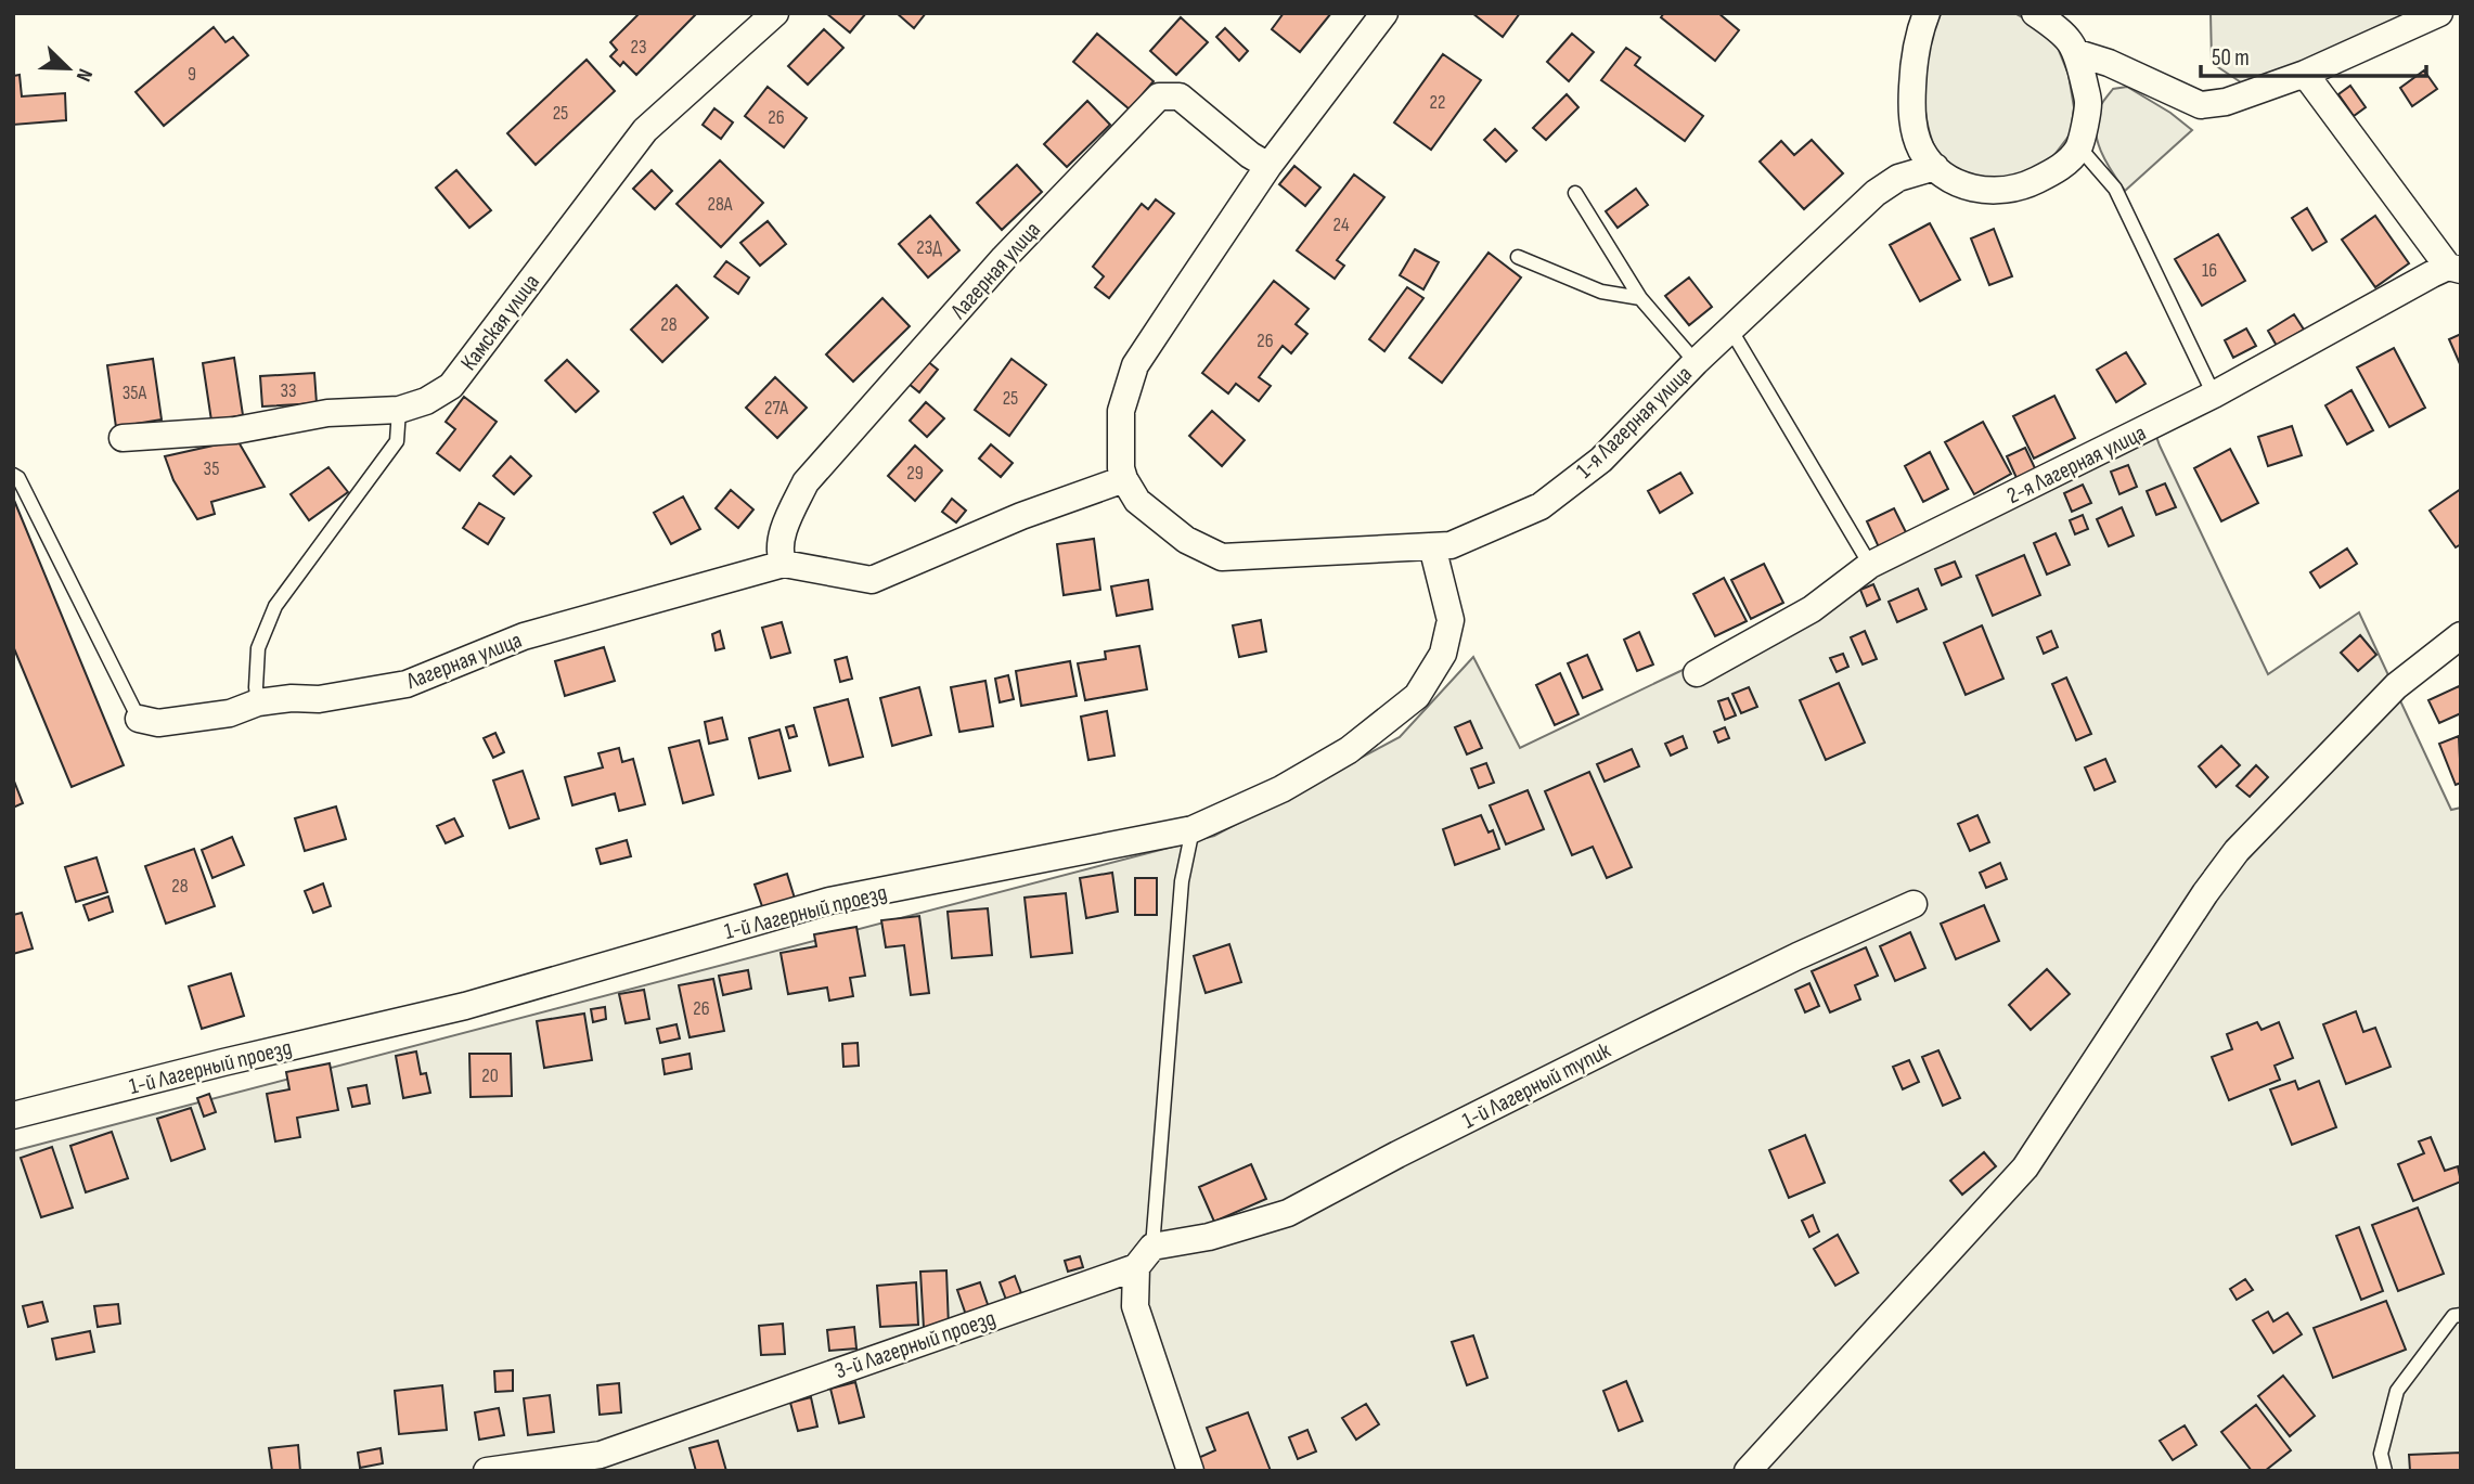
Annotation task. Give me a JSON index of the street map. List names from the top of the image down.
{
  "streets": {
    "street": [
      "Лагерная улица",
      "Камская улица",
      "1-я Лагерная улица",
      "2-я Лагерная улица",
      "1-й Лагерный проезд",
      "1-й Лагерный тупик",
      "3-й Лагерный проезд"
    ]
  },
  "crossings": [
    ["Лагерная улица", "1-я Лагерная улица"],
    ["1-я Лагерная улица", "1-й Лагерный проезд"],
    ["1-й Лагерный тупик", "3-й Лагерный проезд"]
  ],
  "house_numbers": [
    "23",
    "9",
    "22",
    "25",
    "26",
    "28А",
    "24",
    "23Д",
    "16",
    "28",
    "26",
    "33",
    "35А",
    "25",
    "27А",
    "35",
    "29",
    "28",
    "26",
    "20"
  ],
  "scale_bar": "50 m",
  "north": "bottom right"
}
